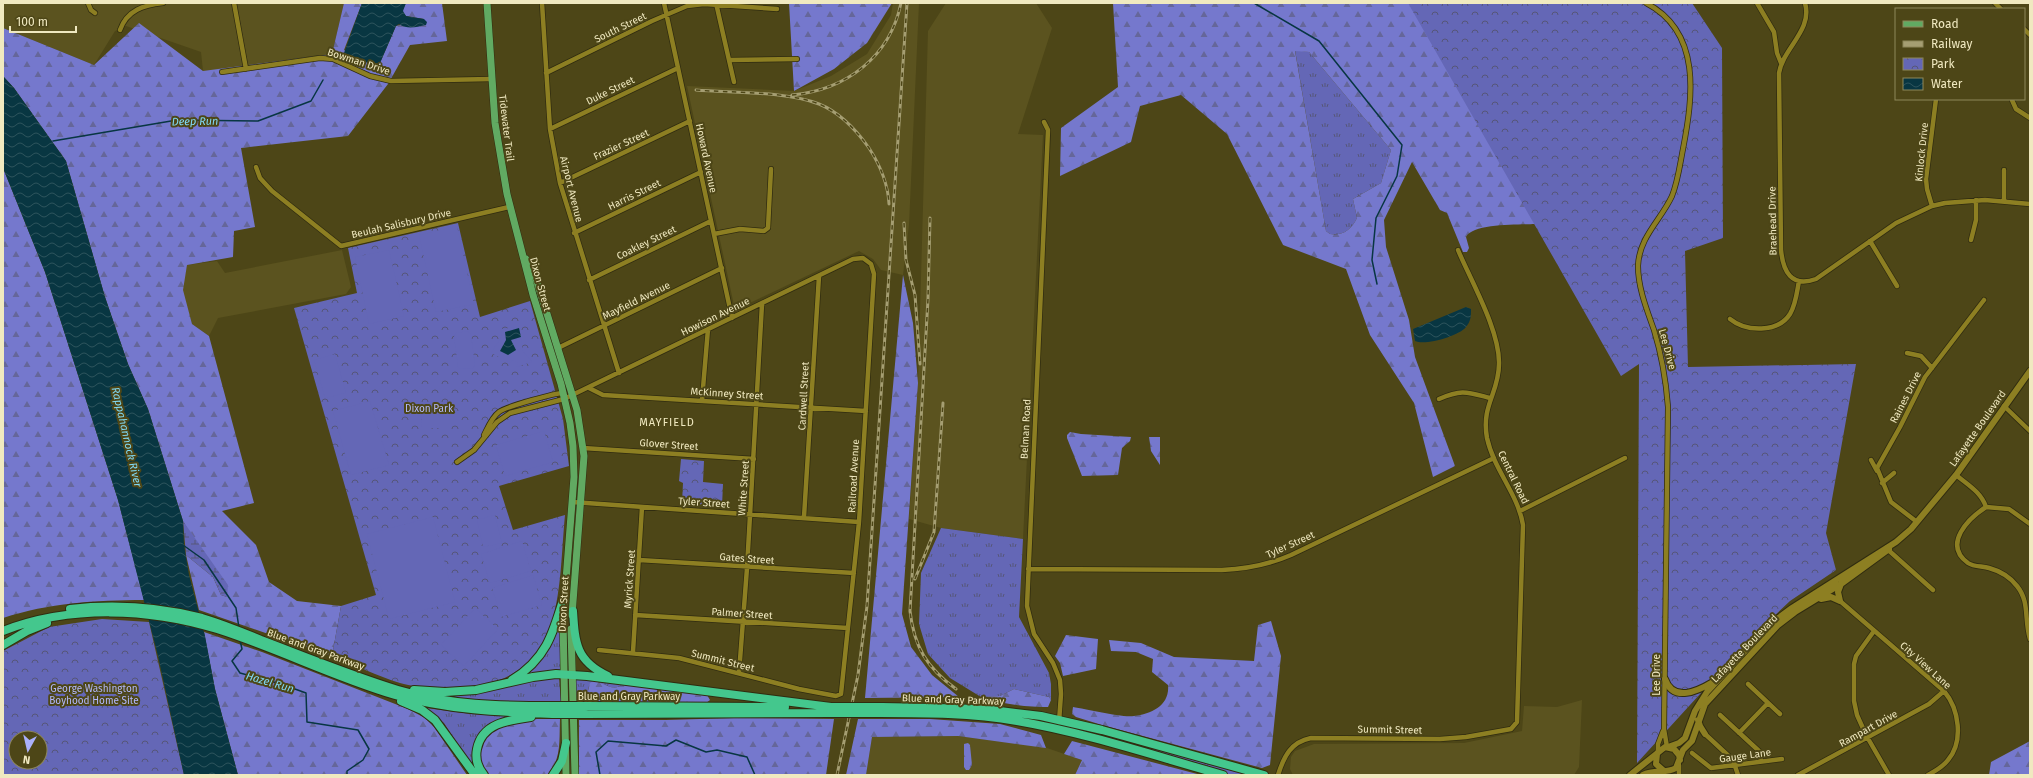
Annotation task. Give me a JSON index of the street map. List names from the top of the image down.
{
  "streets": {
    "highway": ["Blue and Gray Parkway"],
    "main road": ["Tidewater Trail", "Dixon Street", "Lafayette Boulevard"],
    "street": [
      "South Street",
      "Bowman Drive",
      "Duke Street",
      "Frazier Street",
      "Kinlock Drive",
      "Howard Avenue",
      "Airport Avenue",
      "Harris Street",
      "Braehead Drive",
      "Beulah Salisbury Drive",
      "Coakley Street",
      "Mayfield Avenue",
      "Howison Avenue",
      "Lee Drive",
      "McKinney Street",
      "Cardwell Street",
      "Raines Drive",
      "Belman Road",
      "Glover Street",
      "Railroad Avenue",
      "Central Road",
      "White Street",
      "Tyler Street",
      "Gates Street",
      "Myrick Street",
      "Palmer Street",
      "Summit Street",
      "City View Lane",
      "Rampart Drive",
      "Gauge Lane"
    ]
  },
  "crossings": [
    ["South Street", "Howard Avenue"],
    ["South Street", "Airport Avenue"],
    ["Bowman Drive", "Tidewater Trail"],
    ["Duke Street", "Howard Avenue"],
    ["Duke Street", "Airport Avenue"],
    ["Tidewater Trail", "Beulah Salisbury Drive"],
    ["Tidewater Trail", "Dixon Street"],
    ["Frazier Street", "Howard Avenue"],
    ["Frazier Street", "Airport Avenue"],
    ["Howard Avenue", "Harris Street"],
    ["Howard Avenue", "Coakley Street"],
    ["Howard Avenue", "Mayfield Avenue"],
    ["Howard Avenue", "Howison Avenue"],
    ["Airport Avenue", "Harris Street"],
    ["Airport Avenue", "Coakley Street"],
    ["Airport Avenue", "Mayfield Avenue"],
    ["Airport Avenue", "Howison Avenue"],
    ["Dixon Street", "Mayfield Avenue"],
    ["Dixon Street", "Howison Avenue"],
    ["Dixon Street", "Glover Street"],
    ["Dixon Street", "Tyler Street"],
    ["Howison Avenue", "McKinney Street"],
    ["Howison Avenue", "Cardwell Street"],
    ["Howison Avenue", "Railroad Avenue"],
    ["Howison Avenue", "White Street"],
    ["McKinney Street", "Cardwell Street"],
    ["McKinney Street", "Railroad Avenue"],
    ["McKinney Street", "White Street"],
    ["Cardwell Street", "Tyler Street"],
    ["Belman Road", "Tyler Street"],
    ["Belman Road", "Blue and Gray Parkway"],
    ["Glover Street", "White Street"],
    ["Railroad Avenue", "Tyler Street"],
    ["Railroad Avenue", "Gates Street"],
    ["Railroad Avenue", "Palmer Street"],
    ["Railroad Avenue", "Summit Street"],
    ["Central Road", "Tyler Street"],
    ["Central Road", "Summit Street"],
    ["White Street", "Tyler Street"],
    ["White Street", "Gates Street"],
    ["White Street", "Palmer Street"],
    ["White Street", "Summit Street"],
    ["Tyler Street", "Myrick Street"],
    ["Gates Street", "Myrick Street"],
    ["Myrick Street", "Palmer Street"],
    ["Myrick Street", "Summit Street"],
    ["City View Lane", "Rampart Drive"]
  ],
  "districts": ["MAYFIELD"],
  "water": ["Deep Run", "Rappahannock River", "Hazel Run"],
  "parks": ["Dixon Park", "George Washington Boyhood Home Site"],
  "legend": [
    "Road",
    "Railway",
    "Park",
    "Water"
  ],
  "scale_bar": "100 m",
  "north": "bottom"
}
